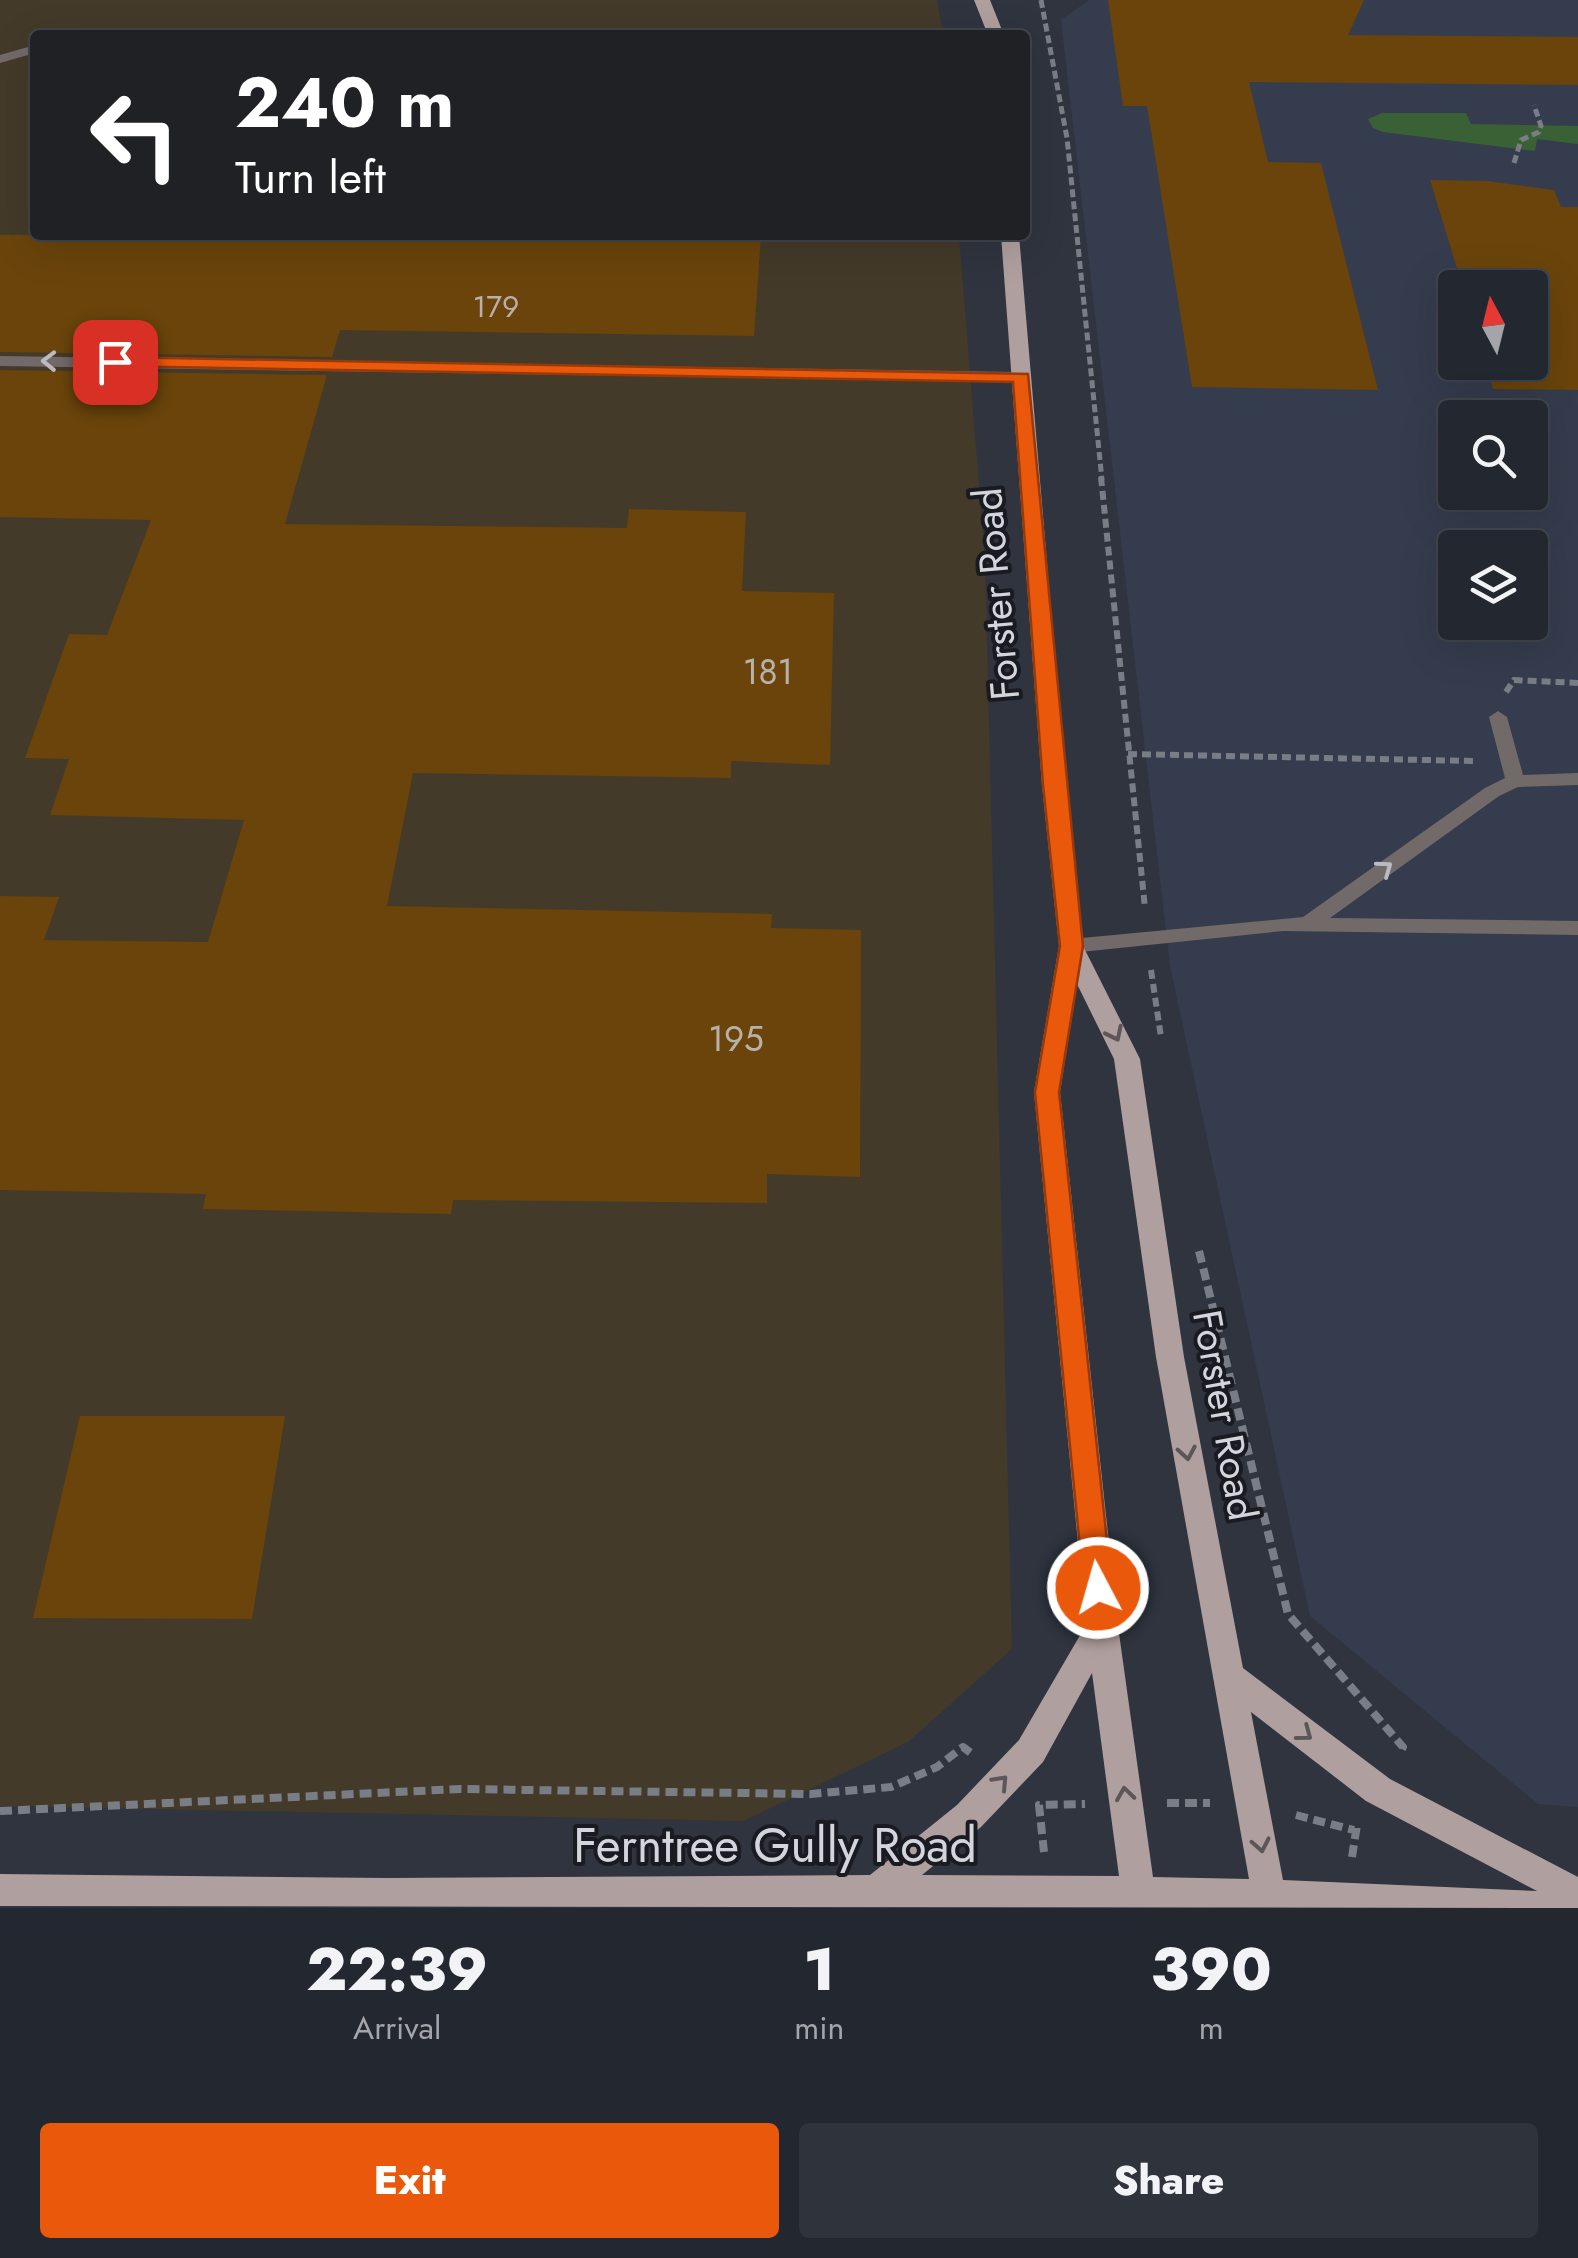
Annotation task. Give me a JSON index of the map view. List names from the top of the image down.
{
  "streets": {
    "main road": ["Forster Road", "Ferntree Gully Road"]
  },
  "crossings": [
    ["Forster Road", "Ferntree Gully Road"]
  ],
  "house_numbers": ["179", "181", "195"],
  "north": "top",
  "page": {
    "turn": ["240 m", "Turn left"],
    "eta": [
      "22:39",
      "Arrival",
      "1",
      "min",
      "390",
      "m"
    ],
    "buttons": ["Exit", "Share"]
  }
}
